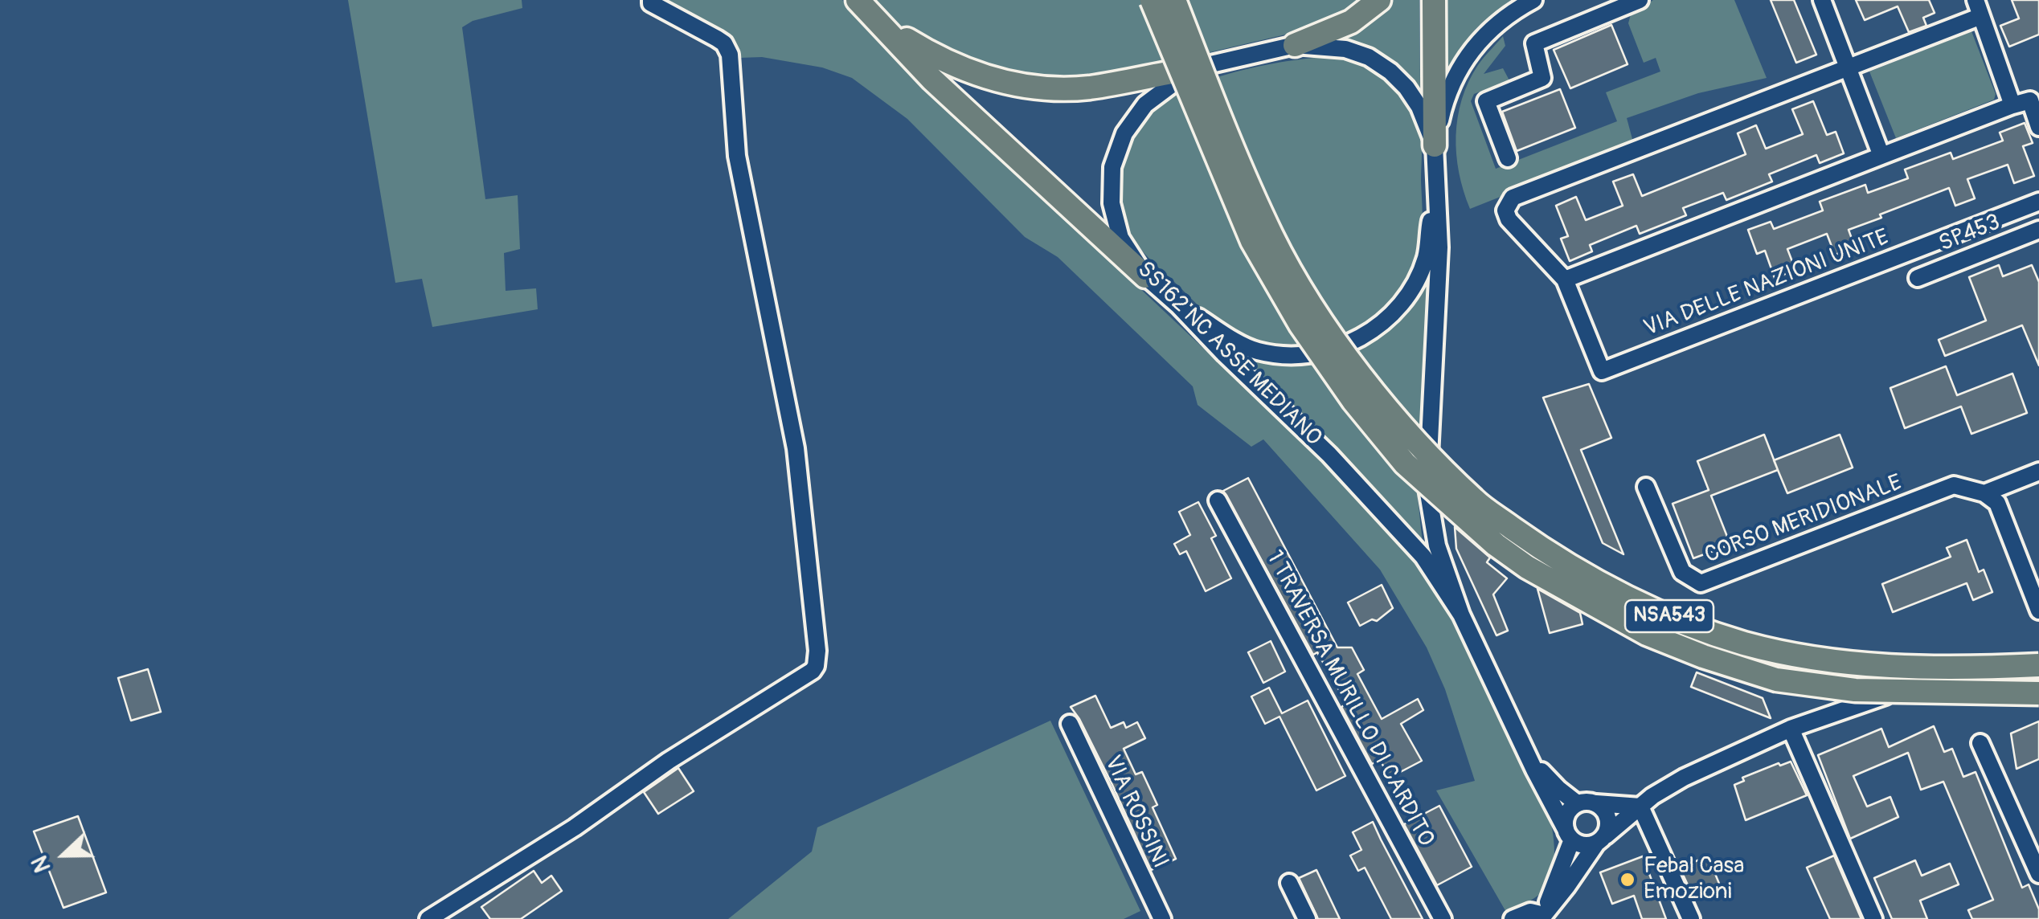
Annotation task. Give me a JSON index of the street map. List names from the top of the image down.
{
  "streets": {
    "highway": ["NSA543"],
    "street": [
      "SP453",
      "VIA DELLE NAZIONI UNITE",
      "SS162 NC ASSE MEDIANO",
      "CORSO MERIDIONALE",
      "1 TRAVERSA MURILLO DI CARDITO",
      "VIA ROSSINI"
    ]
  },
  "places": ["Febal Casa Emozioni"],
  "north": "left"
}
